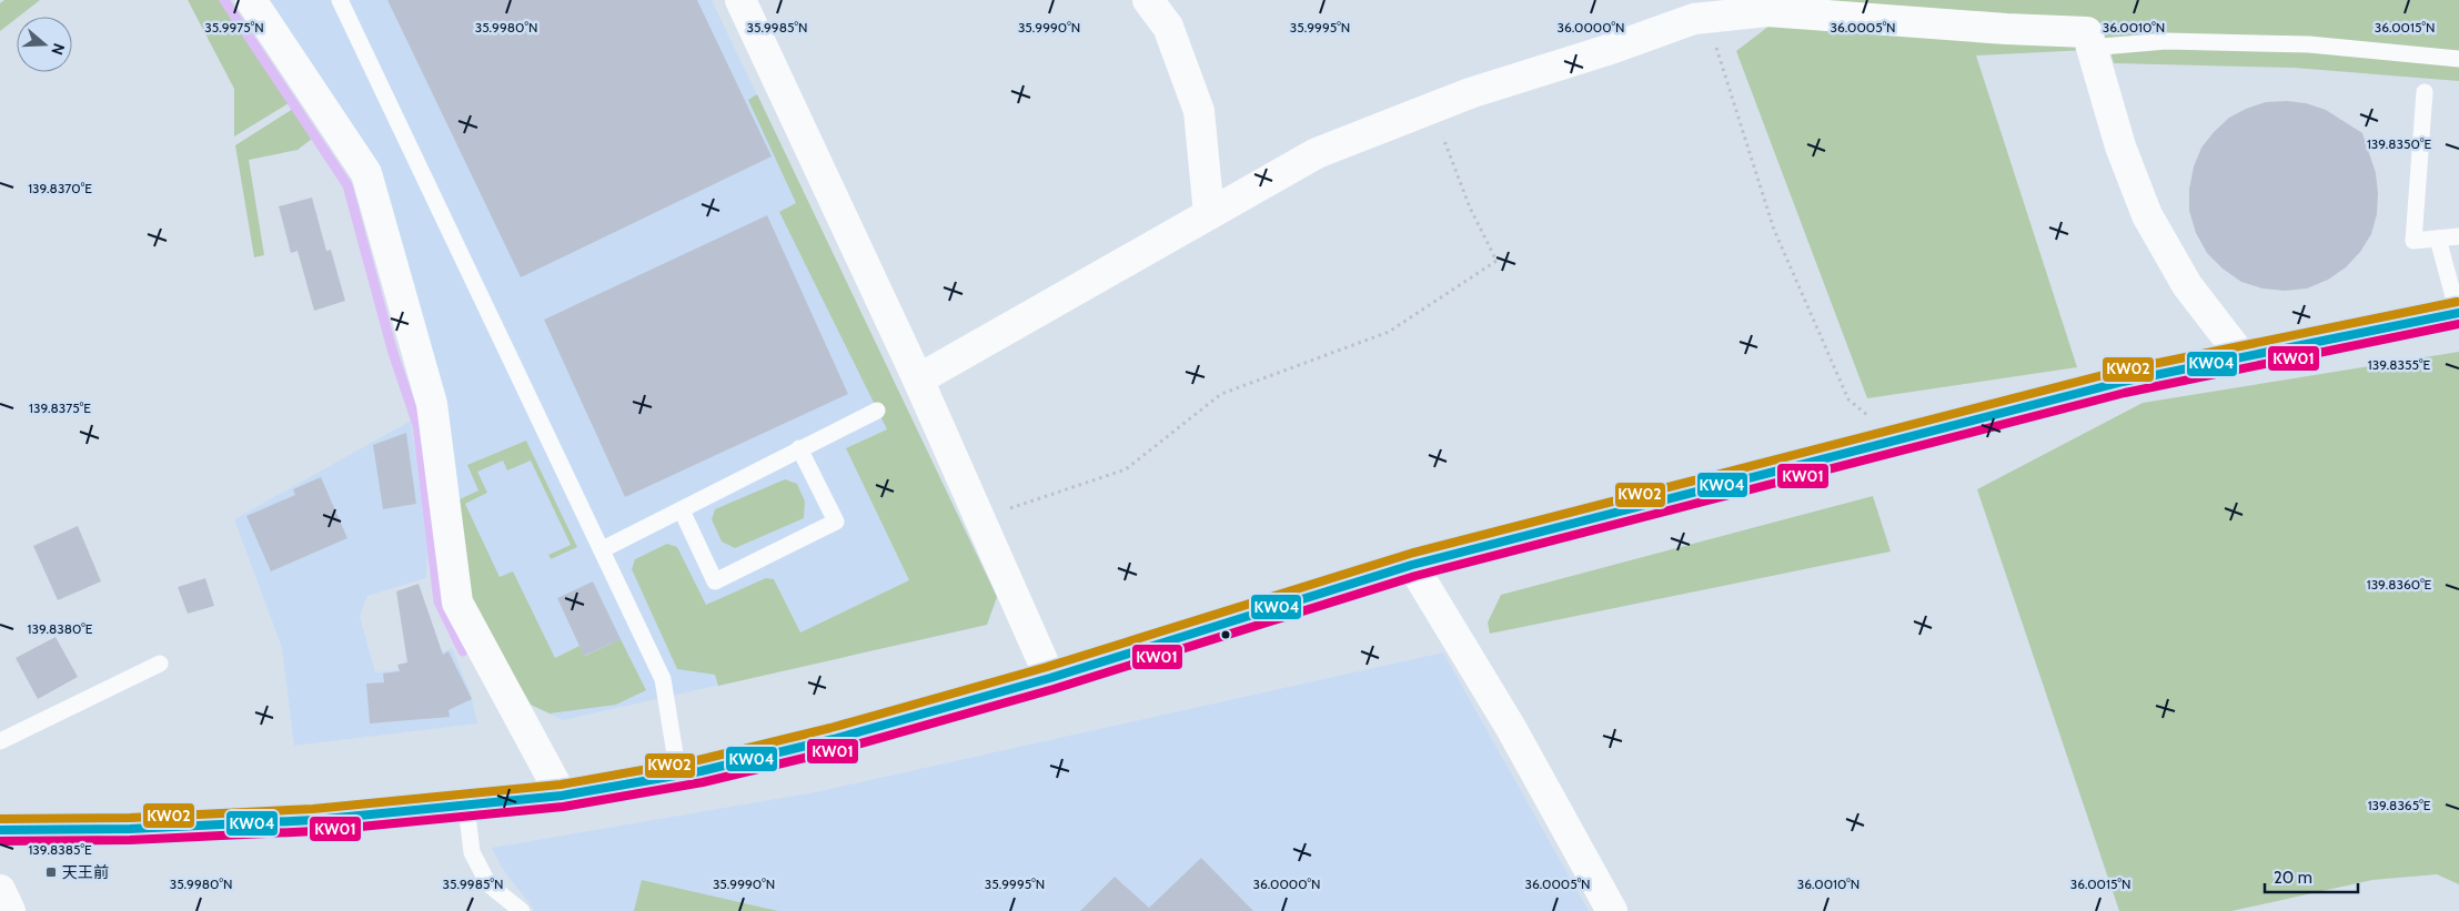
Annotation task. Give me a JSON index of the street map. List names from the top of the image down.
{
  "places": {
    "transit": ["天王前"]
  },
  "lines": ["transit line KW02", "transit line KW04", "transit line KW01"],
  "scale_bar": "20 m",
  "north": "right",
  "coordinates": [
    "35.9975°N",
    "35.9980°N",
    "35.9985°N",
    "35.9990°N",
    "35.9995°N",
    "36.0000°N",
    "36.0005°N",
    "36.0010°N",
    "36.0015°N",
    "139.8350°E",
    "139.8370°E",
    "139.8355°E",
    "139.8375°E",
    "139.8360°E",
    "139.8380°E",
    "139.8365°E",
    "139.8385°E"
  ]
}
